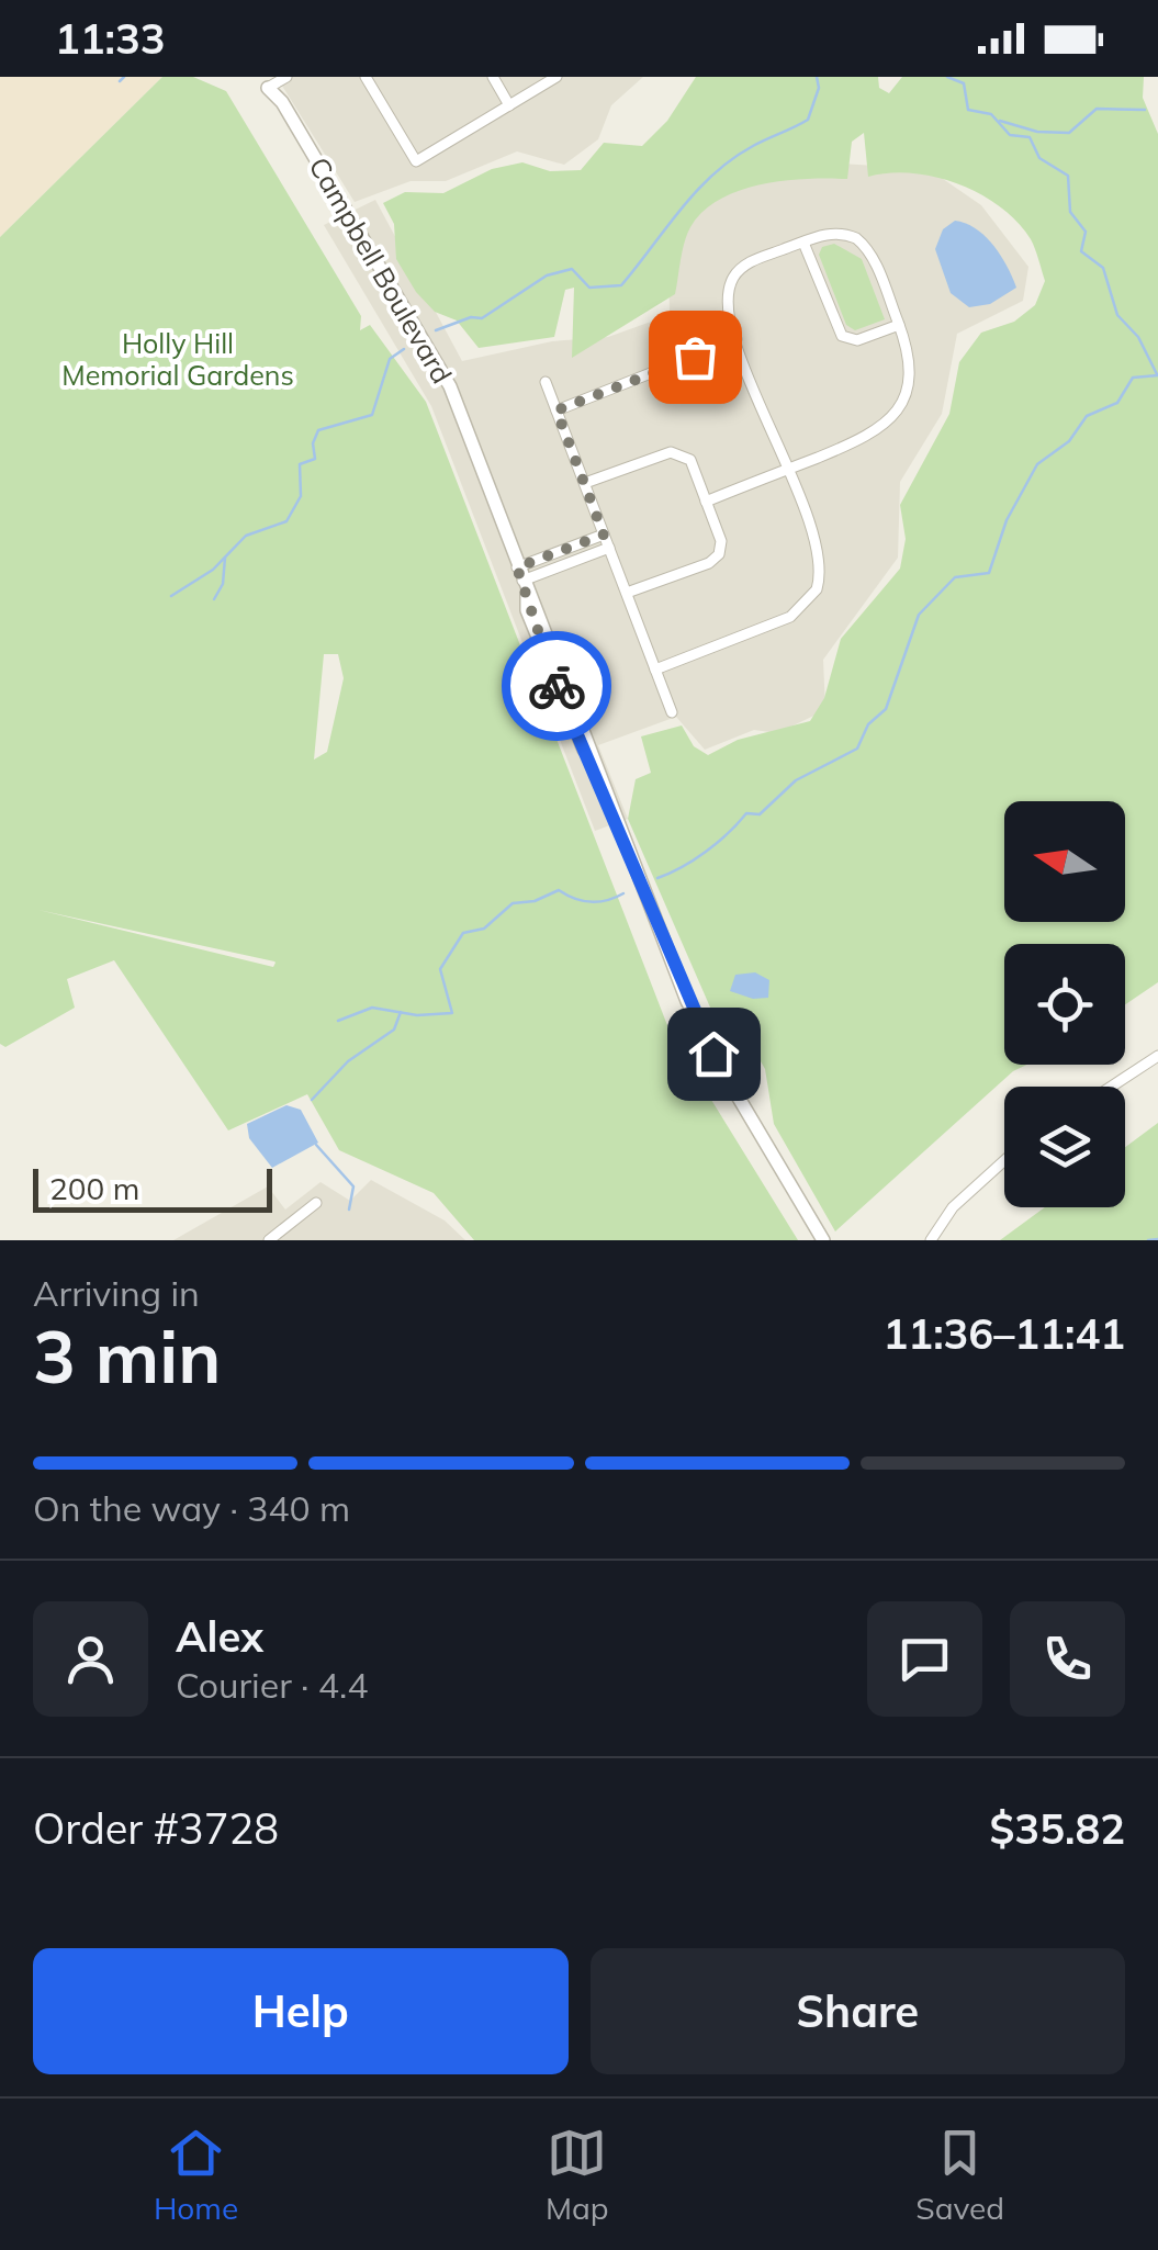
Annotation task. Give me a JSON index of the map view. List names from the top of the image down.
{
  "streets": {
    "street": ["Campbell Boulevard"]
  },
  "parks": ["Holly Hill Memorial Gardens"],
  "scale_bar": "200 m",
  "north": "left",
  "page": {
    "status": "11:33",
    "scale": "200 m",
    "heading": ["3 min", "Arriving in", "11:36–11:41"],
    "panel": [
      "Alex",
      "Courier · 4.4",
      "Order #3728",
      "$35.82"
    ],
    "bar": "On the way · 340 m",
    "buttons": ["Help", "Share"],
    "tabs": ["Home", "Map", "Saved"]
  }
}
